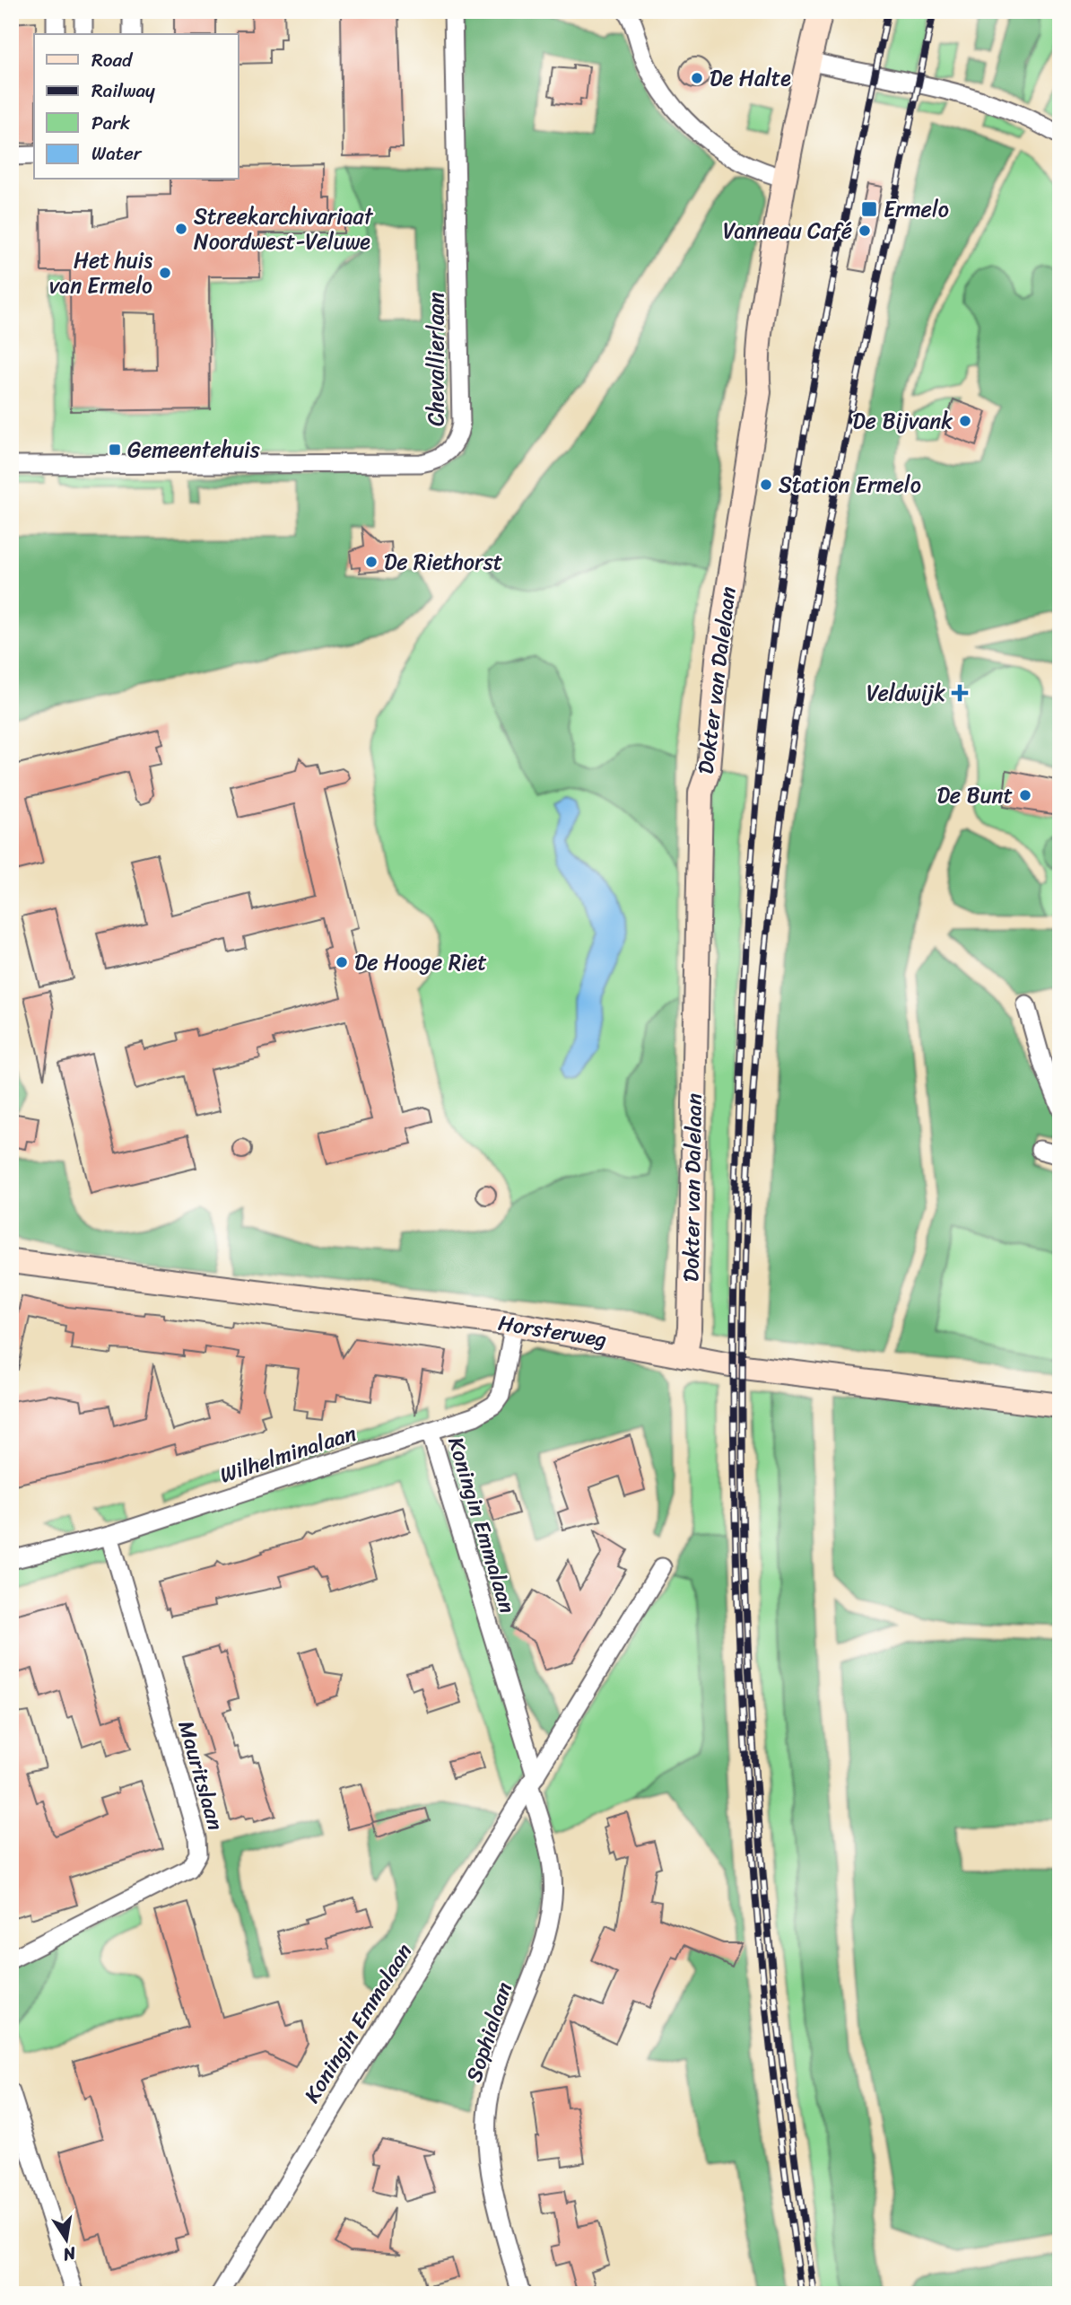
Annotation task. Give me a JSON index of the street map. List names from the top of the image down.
{
  "streets": {
    "street": [
      "Chevallierlaan",
      "Dokter van Dalelaan",
      "Horsterweg",
      "Wilhelminalaan",
      "Koningin Emmalaan",
      "Mauritslaan",
      "Sophialaan"
    ]
  },
  "crossings": [
    ["Dokter van Dalelaan", "Horsterweg"],
    ["Horsterweg", "Wilhelminalaan"],
    ["Wilhelminalaan", "Koningin Emmalaan"],
    ["Wilhelminalaan", "Mauritslaan"],
    ["Koningin Emmalaan", "Sophialaan"]
  ],
  "places": {
    "other": [
      "De Halte",
      "Streekarchivariaat Noordwest-Veluwe",
      "Vanneau Café",
      "Het huis van Ermelo",
      "De Bijvank",
      "Station Ermelo",
      "De Riethorst",
      "De Bunt",
      "De Hooge Riet"
    ],
    "transit": ["Ermelo", "Gemeentehuis"],
    "health": ["Veldwijk"]
  },
  "legend": [
    "Road",
    "Railway",
    "Park",
    "Water"
  ],
  "north": "bottom"
}
